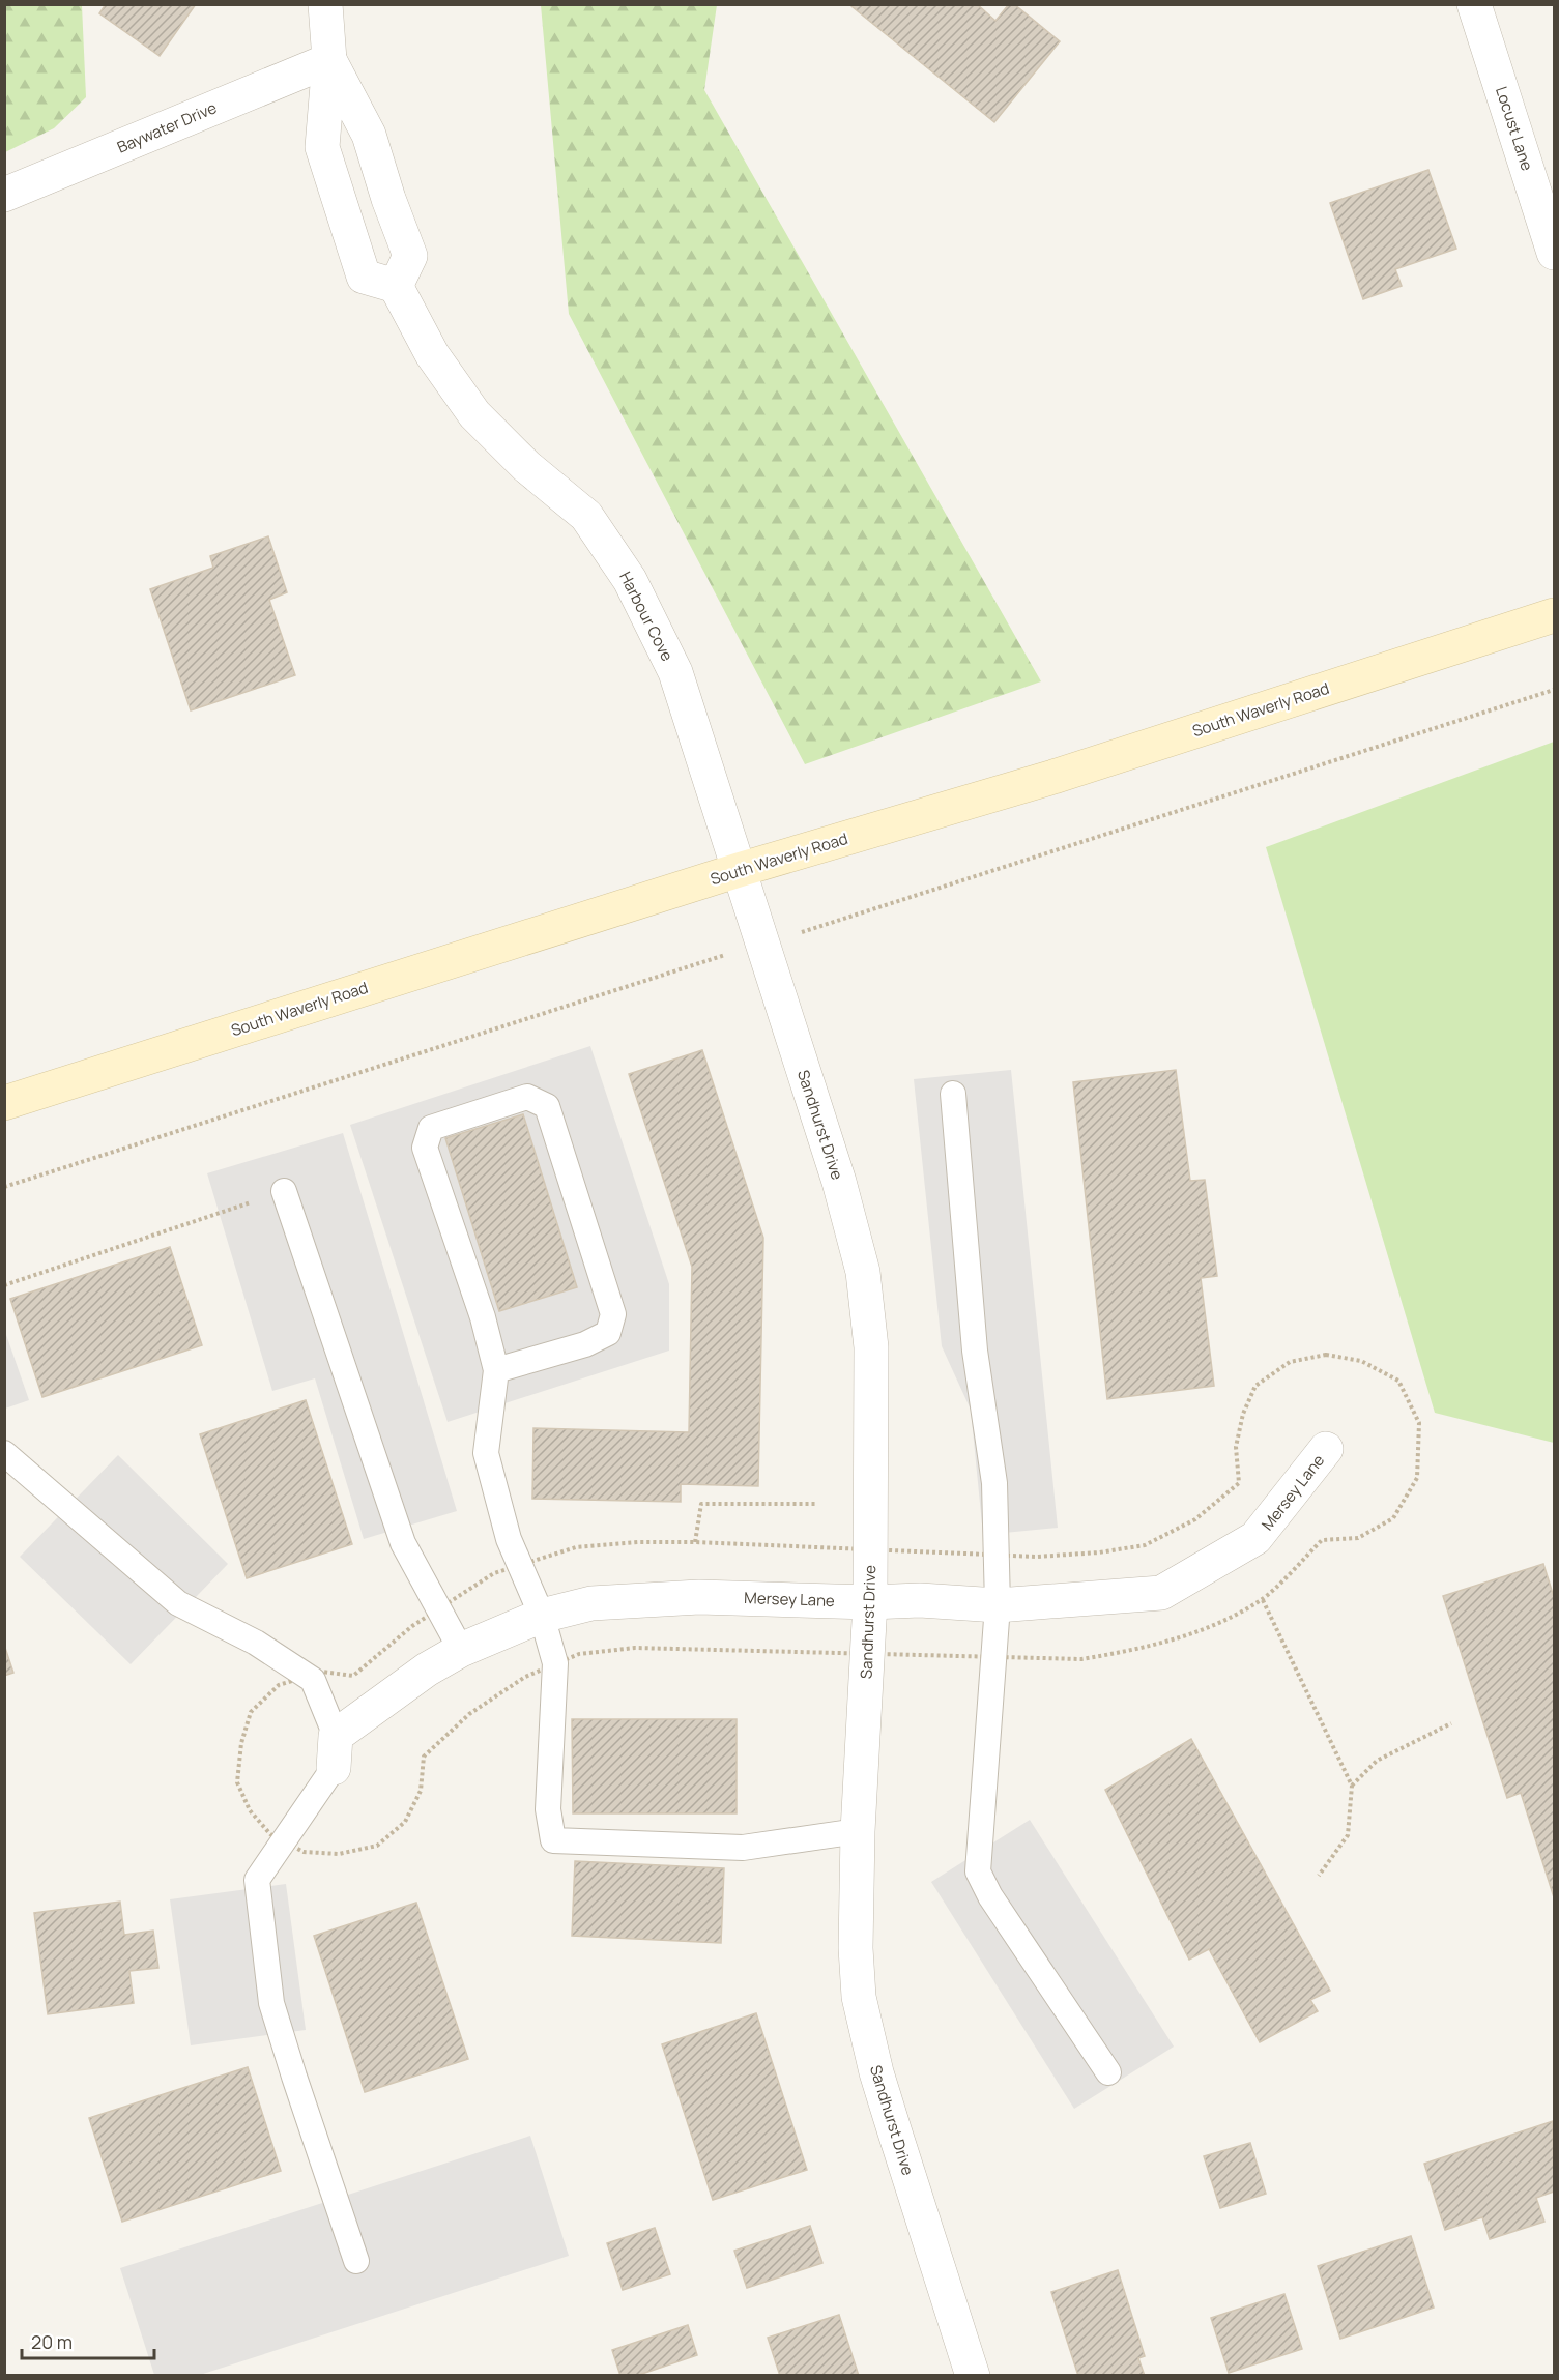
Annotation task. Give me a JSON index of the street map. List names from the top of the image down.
{
  "streets": {
    "main road": ["South Waverly Road"],
    "street": [
      "Baywater Drive",
      "Locust Lane",
      "Harbour Cove",
      "Sandhurst Drive",
      "Mersey Lane"
    ]
  },
  "crossings": [
    ["Harbour Cove", "South Waverly Road"],
    ["Harbour Cove", "Sandhurst Drive"],
    ["South Waverly Road", "Sandhurst Drive"],
    ["Sandhurst Drive", "Mersey Lane"]
  ],
  "scale_bar": "20 m"
}
